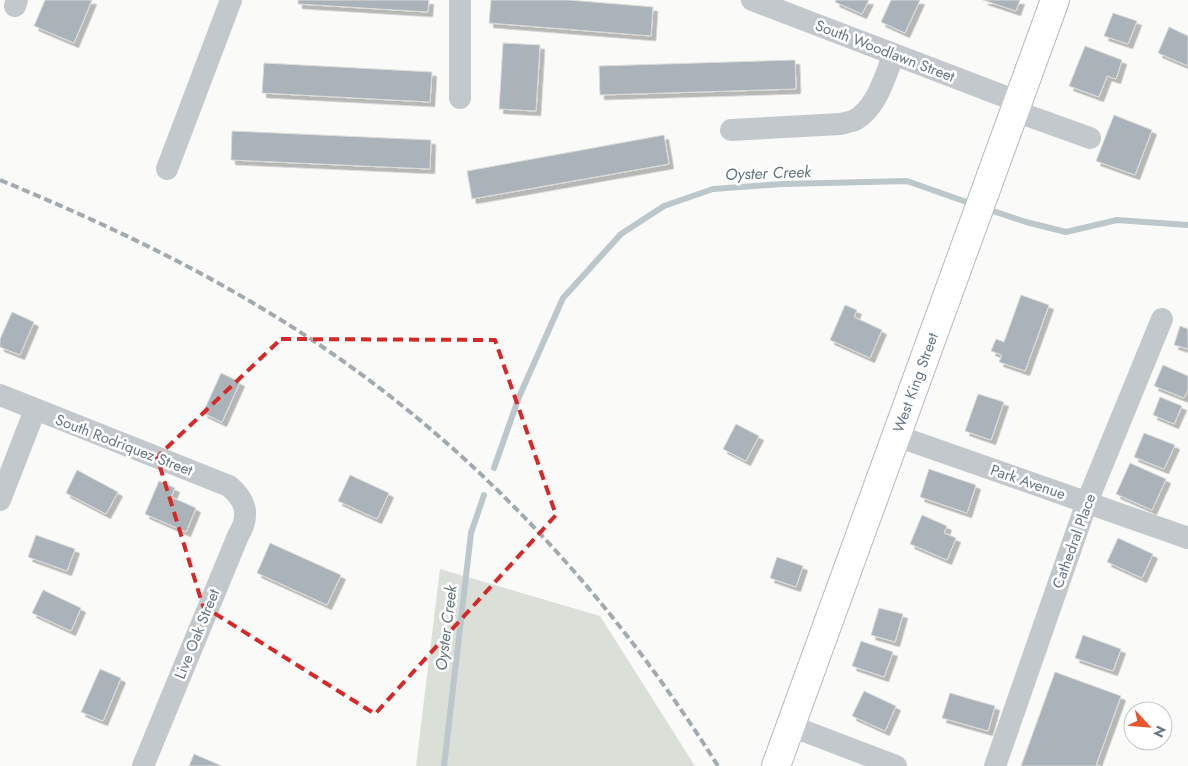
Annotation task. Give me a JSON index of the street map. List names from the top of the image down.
{
  "streets": {
    "main road": ["West King Street"],
    "street": [
      "South Woodlawn Street",
      "South Rodriquez Street",
      "Park Avenue",
      "Cathedral Place",
      "Live Oak Street"
    ]
  },
  "crossings": [
    ["South Woodlawn Street", "West King Street"],
    ["West King Street", "Park Avenue"],
    ["South Rodriquez Street", "Live Oak Street"],
    ["Park Avenue", "Cathedral Place"]
  ],
  "water": ["Oyster Creek"],
  "north": "bottom right"
}
